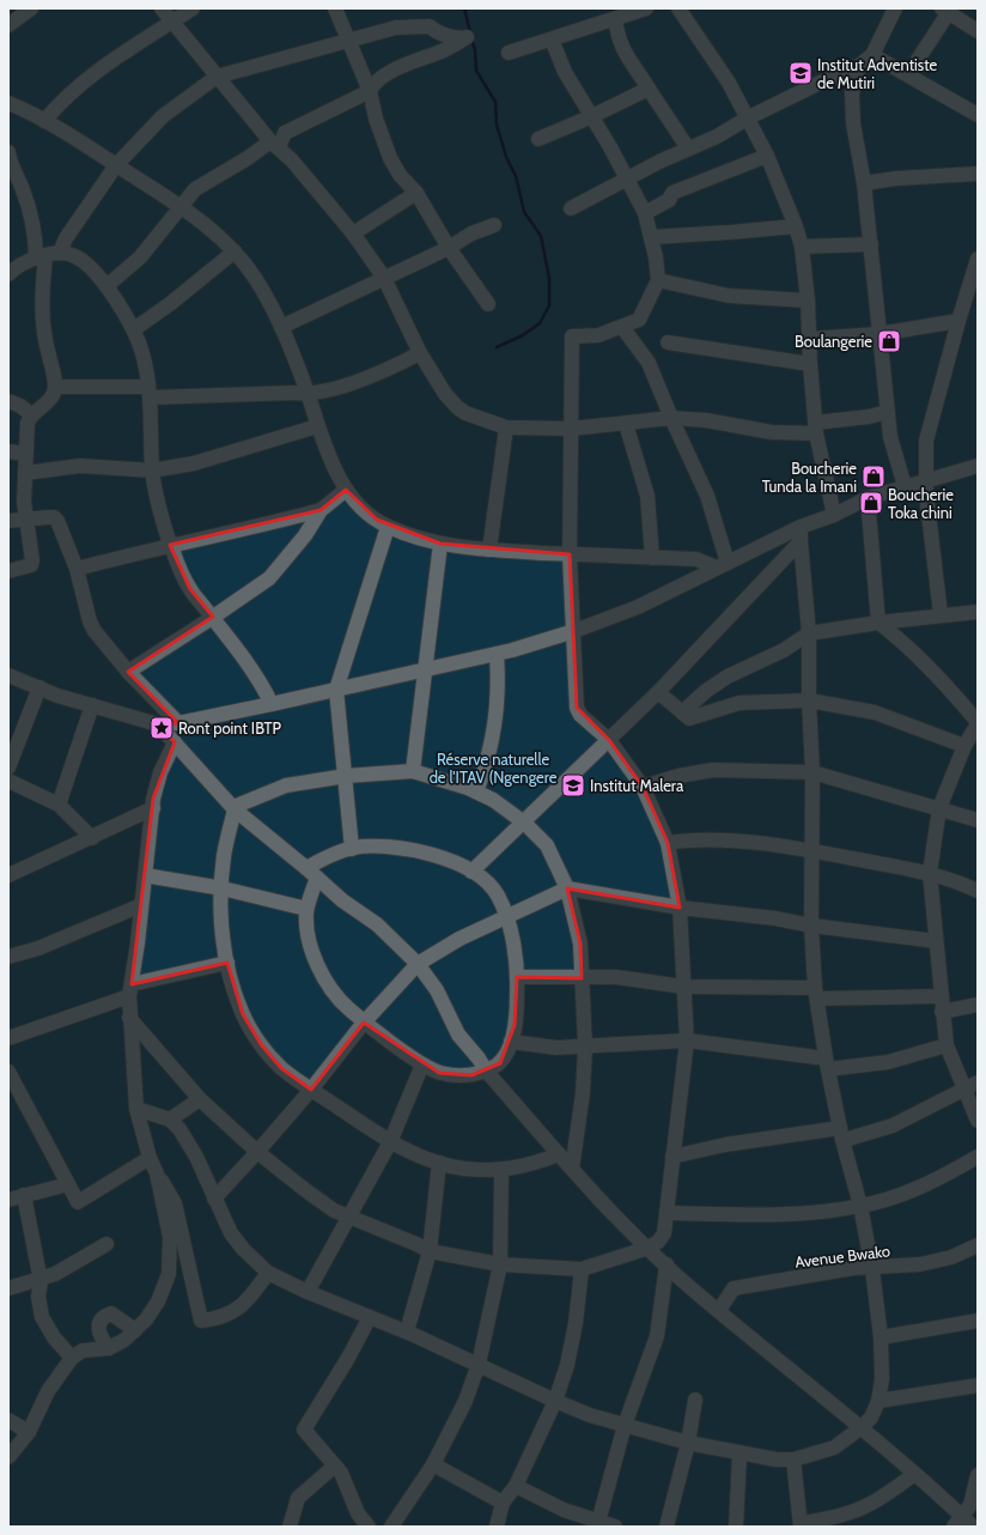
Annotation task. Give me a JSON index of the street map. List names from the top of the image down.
{
  "streets": {
    "street": ["Avenue Bwako"]
  },
  "parks": ["Réserve naturelle de l'ITAV (Ngengere"],
  "places": {
    "school or university": ["Institut Adventiste de Mutiri", "Institut Malera"],
    "shop": ["Boulangerie", "Boucherie Tunda la Imani", "Boucherie Toka chini"],
    "place": ["Ront point IBTP"]
  }
}
